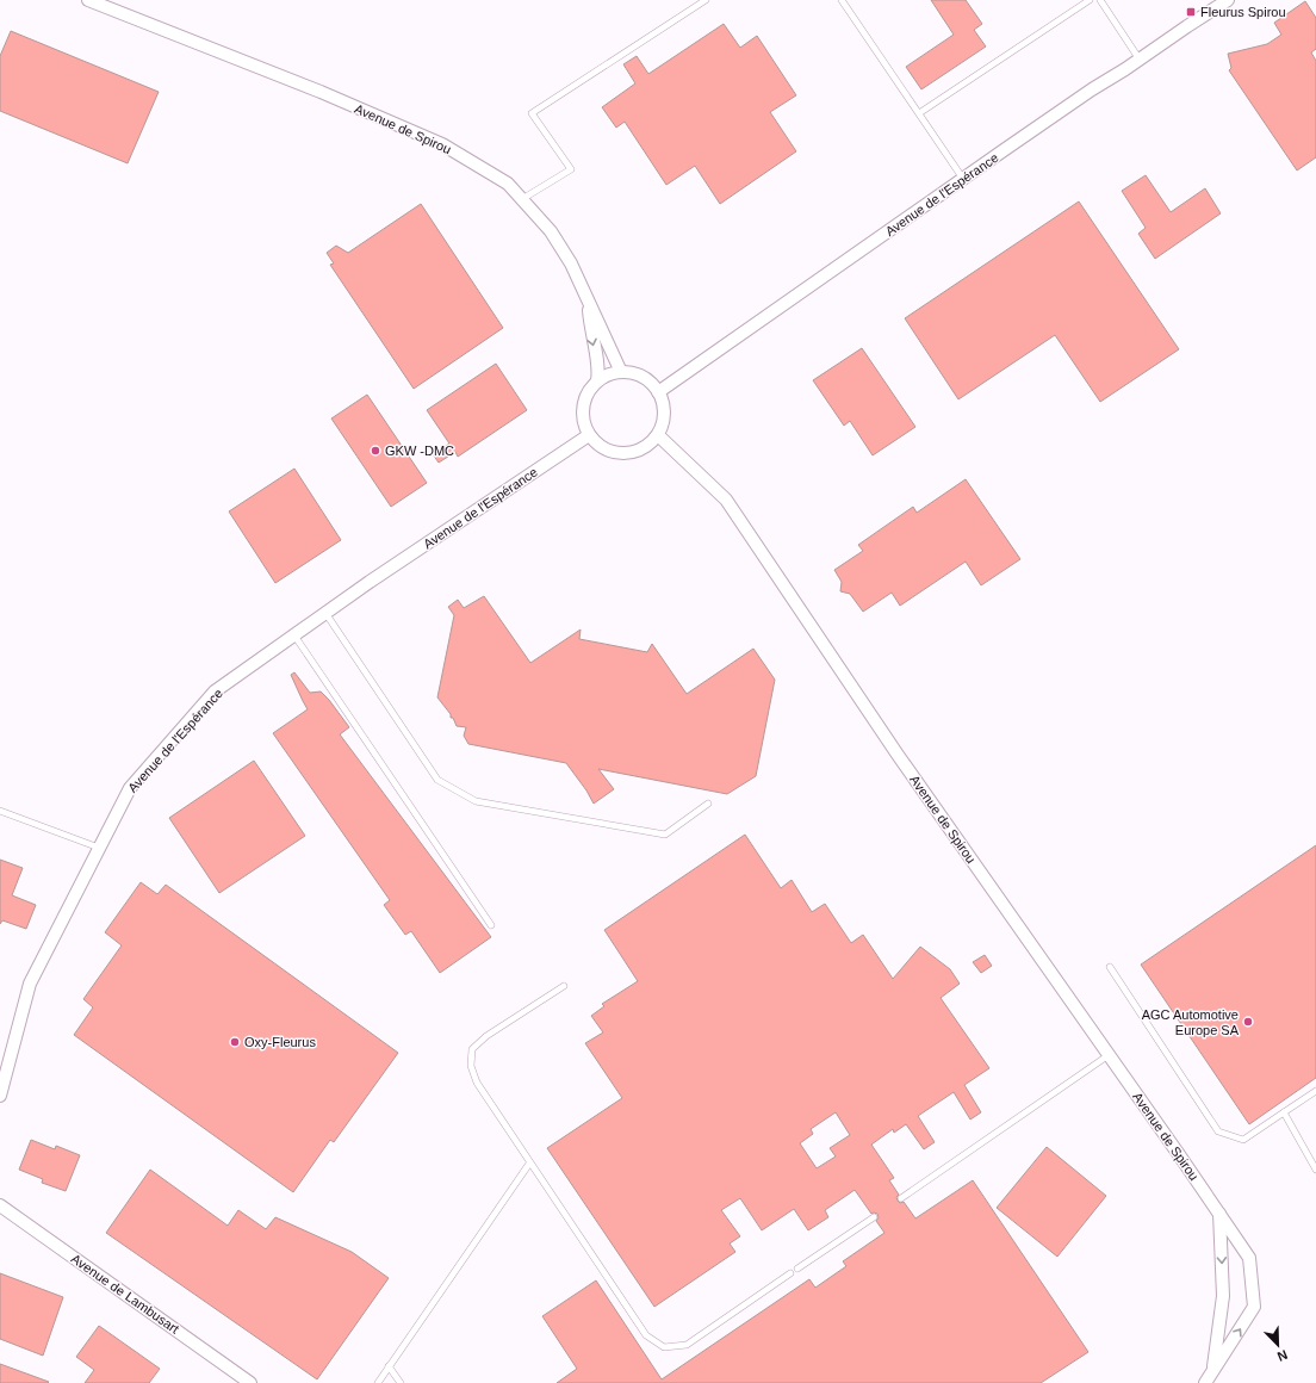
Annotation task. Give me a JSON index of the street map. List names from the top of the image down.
{
  "streets": {
    "street": ["Avenue de Spirou", "Avenue de l'Espérance", "Avenue de Lambusart"]
  },
  "crossings": [
    ["Avenue de Spirou", "Avenue de l'Espérance"]
  ],
  "places": {
    "transit": ["Fleurus Spirou"],
    "other": ["GKW -DMC", "AGC Automotive Europe SA", "Oxy-Fleurus"]
  },
  "north": "bottom right"
}
